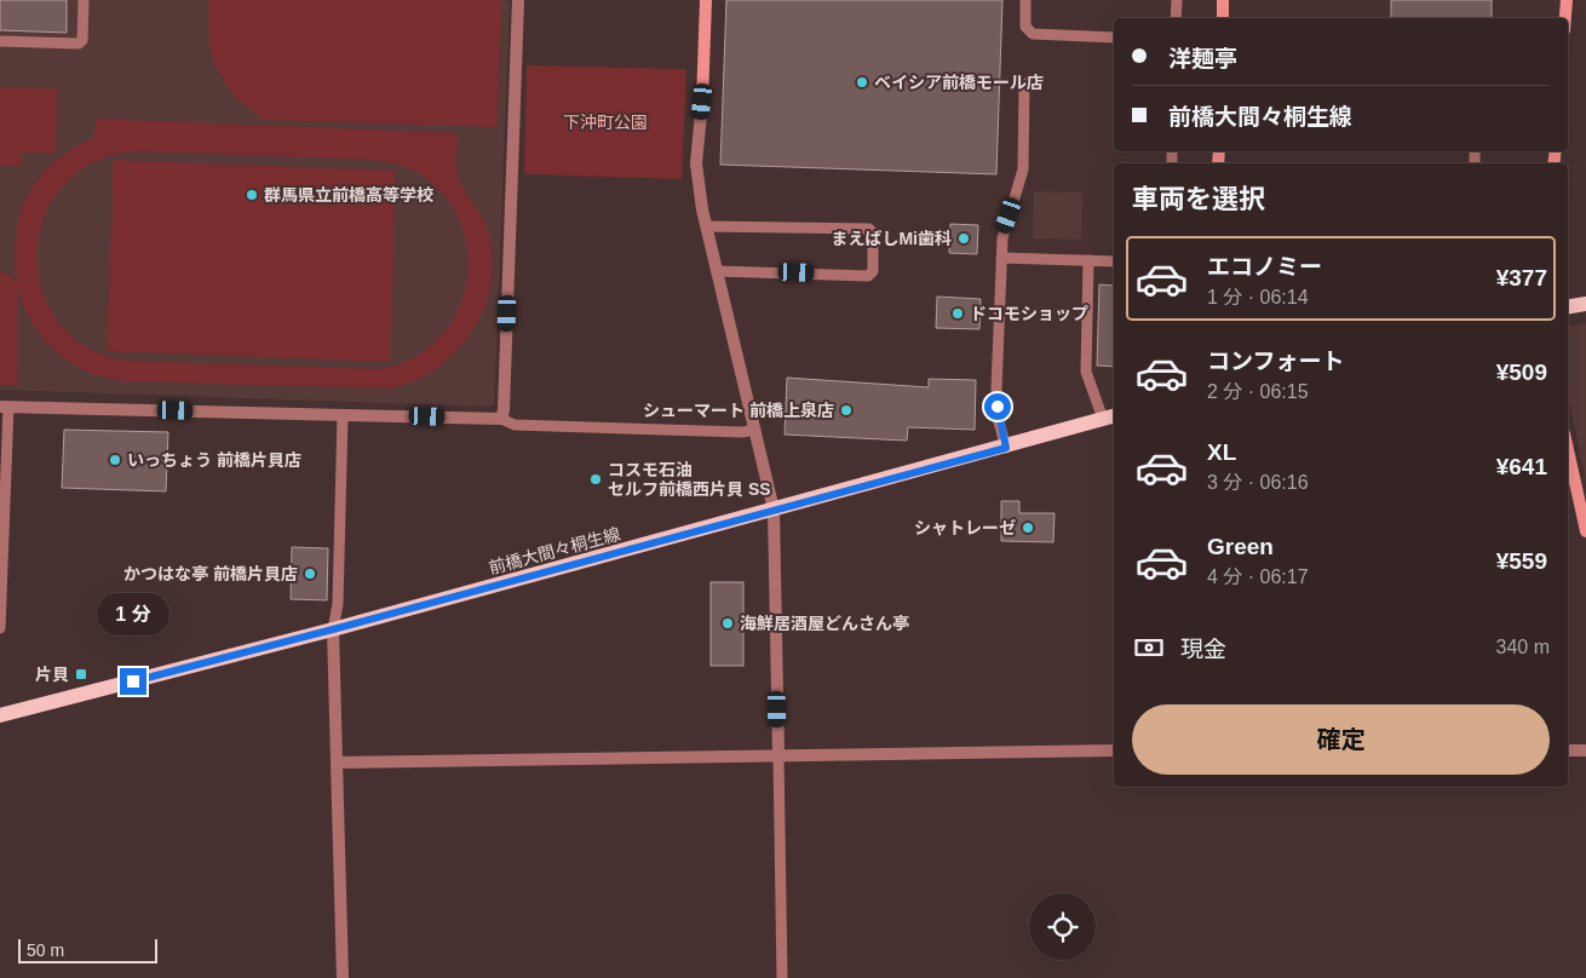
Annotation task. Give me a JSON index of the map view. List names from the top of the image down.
{
  "streets": {
    "main road": ["前橋大間々桐生線"]
  },
  "parks": ["下沖町公園"],
  "places": {
    "other": [
      "ベイシア前橋モール店",
      "群馬県立前橋高等学校",
      "まえばしMi歯科",
      "ドコモショップ",
      "シューマート 前橋上泉店",
      "いっちょう 前橋片貝店",
      "コスモ石油 セルフ前橋西片貝 SS",
      "シャトレーゼ",
      "かつはな亭 前橋片貝店",
      "海鮮居酒屋どんさん亭"
    ],
    "transit": ["片貝"]
  },
  "scale_bar": "50 m",
  "page": {
    "banner": ["洋麺亭", "前橋大間々桐生線"],
    "heading": "車両を選択",
    "list": [
      {
        "name": "エコノミー",
        "note": "1 分 · 06:14",
        "value": "¥377"
      },
      {
        "name": "コンフォート",
        "note": "2 分 · 06:15",
        "value": "¥509"
      },
      {
        "name": "XL",
        "note": "3 分 · 06:16",
        "value": "¥641"
      },
      {
        "name": "Green",
        "note": "4 分 · 06:17",
        "value": "¥559"
      }
    ],
    "bubble": "1 分",
    "pay": ["現金", "340 m"],
    "buttons": "確定",
    "scale": "50 m"
  }
}
